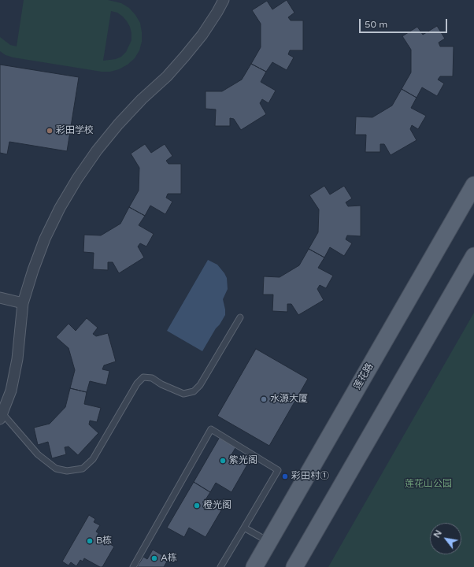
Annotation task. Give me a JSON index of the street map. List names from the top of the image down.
{
  "streets": {
    "main road": ["莲花路"]
  },
  "parks": ["莲花山公园"],
  "places": [
    "彩田学校",
    "水源大厦",
    "紫光阁",
    "彩田村①",
    "橙光阁",
    "B栋",
    "A栋"
  ],
  "scale_bar": "50 m",
  "north": "top left"
}
